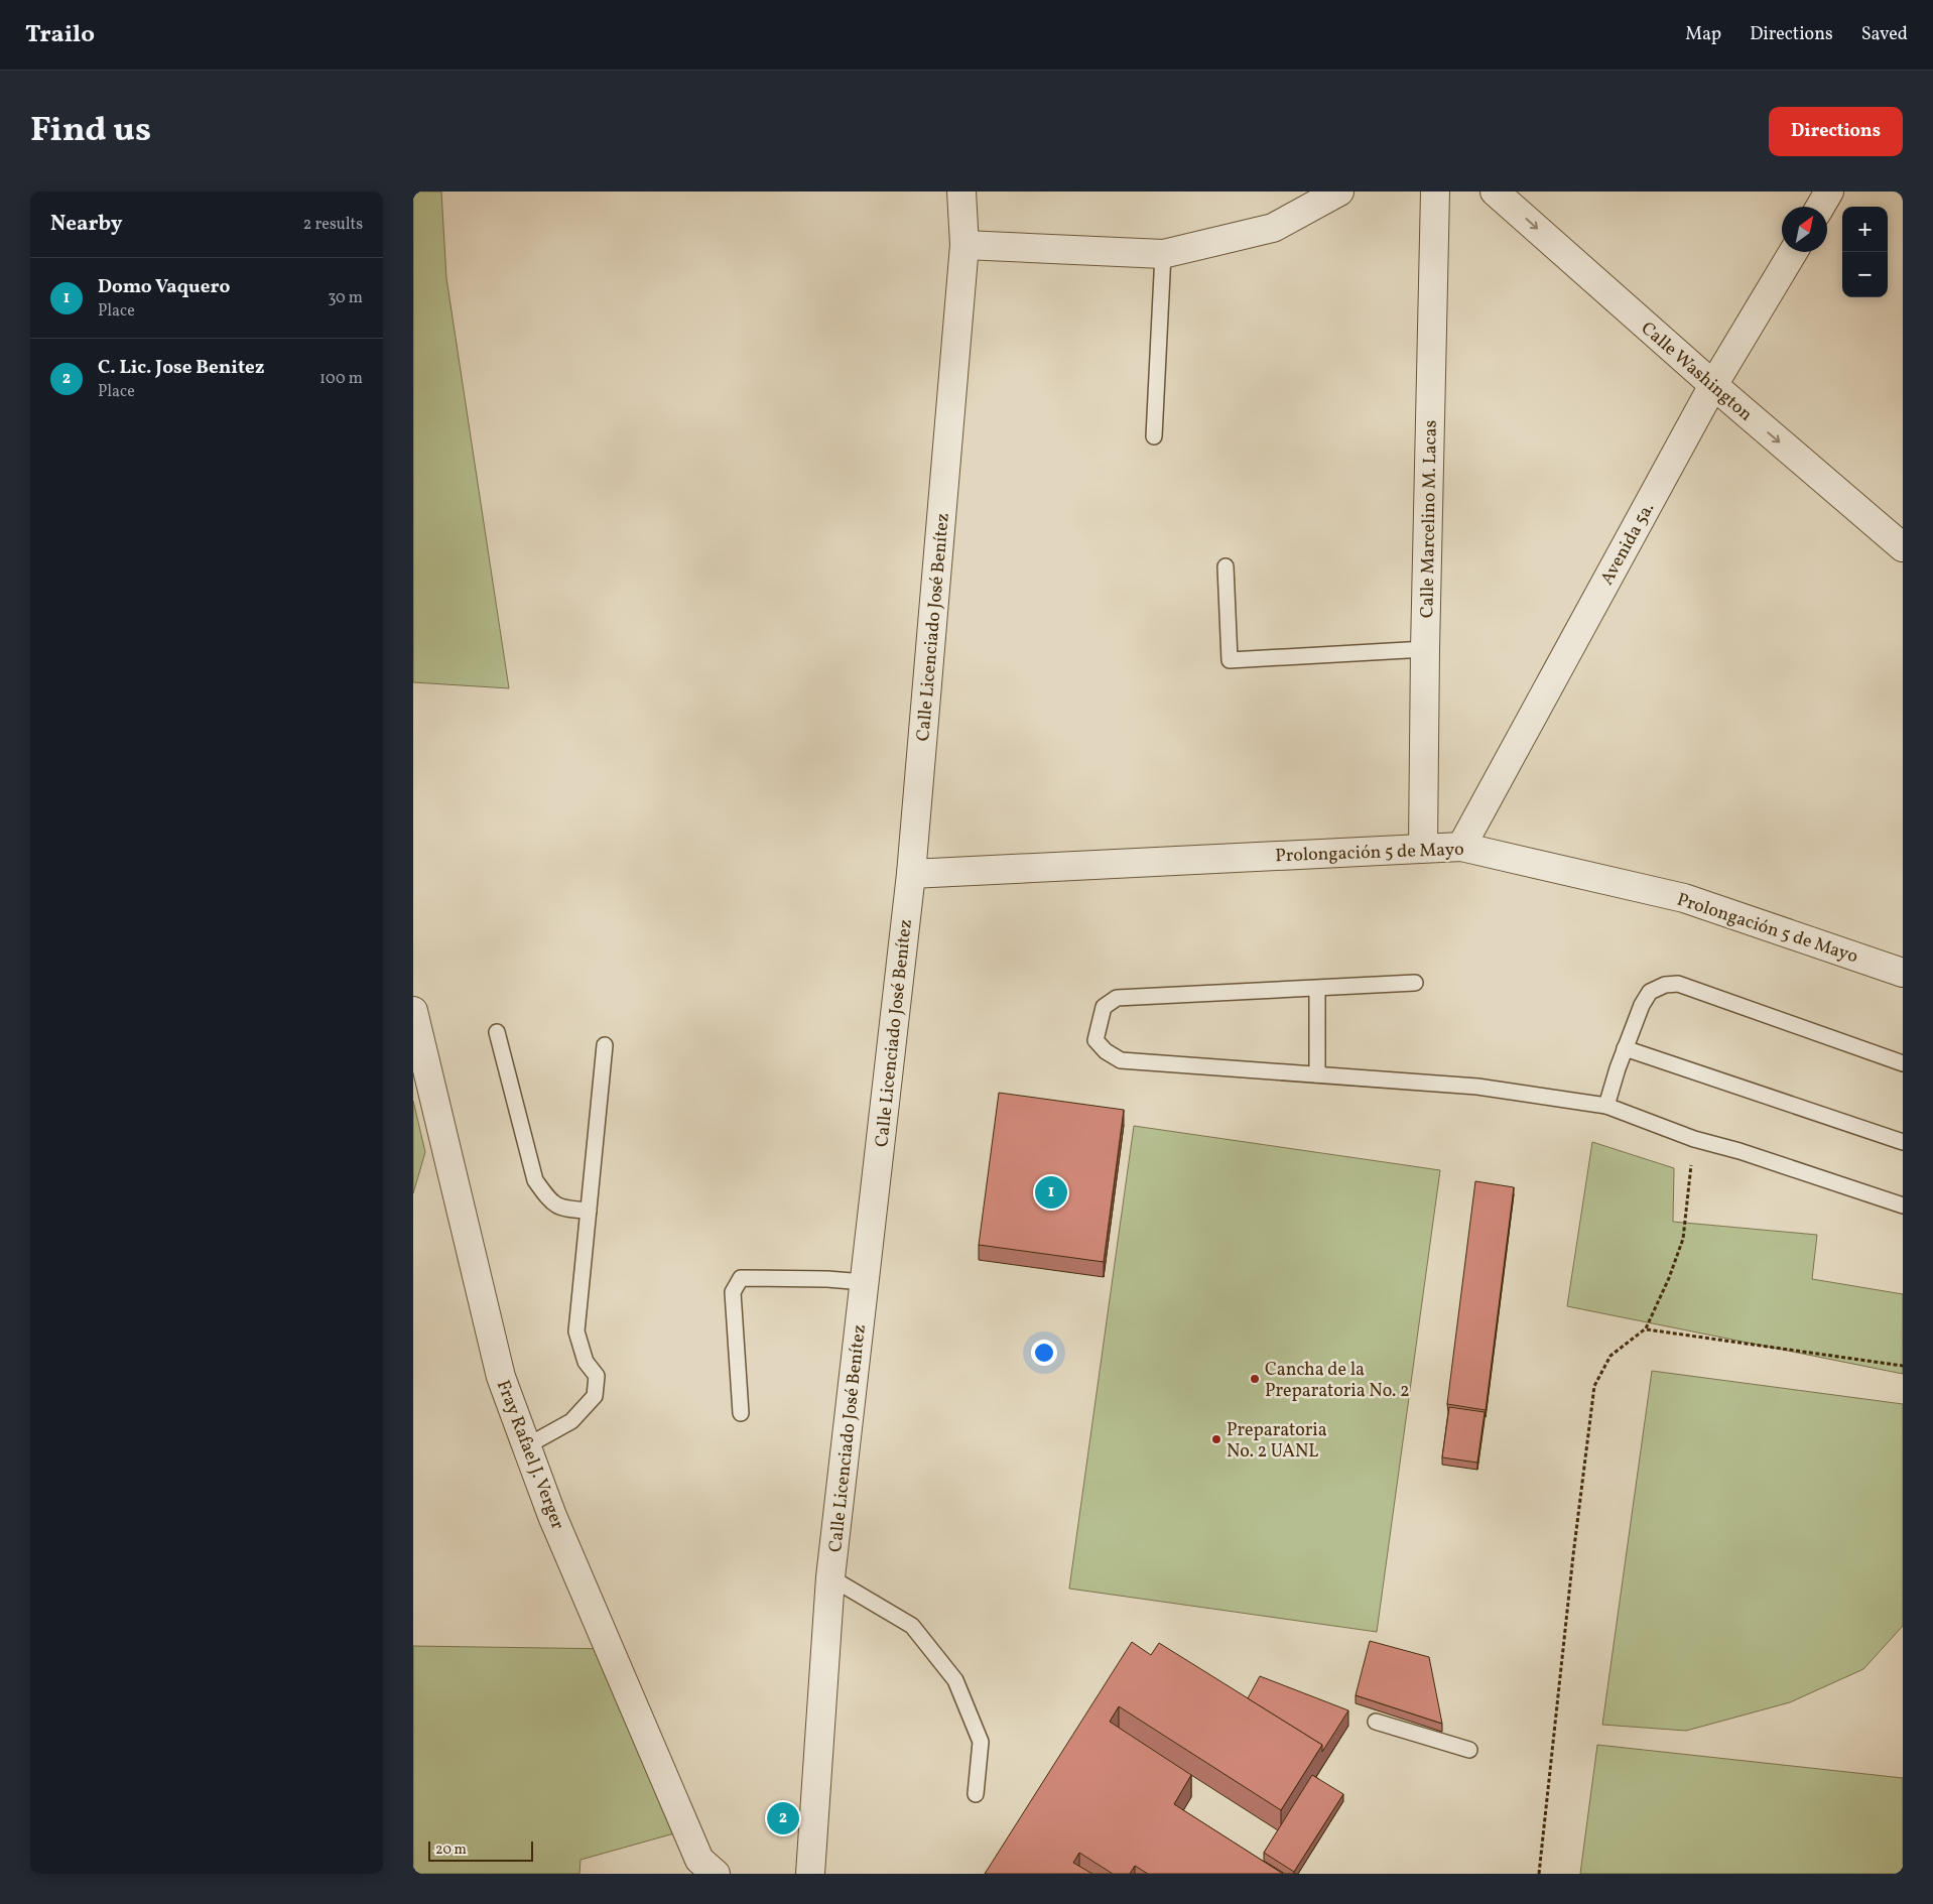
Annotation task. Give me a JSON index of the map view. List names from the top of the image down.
{
  "streets": {
    "street": [
      "Calle Washington",
      "Calle Marcelino M. Lacas",
      "Avenida 5a.",
      "Calle Licenciado José Benítez",
      "Prolongación 5 de Mayo",
      "Fray Rafael J. Verger"
    ]
  },
  "crossings": [
    ["Calle Washington", "Avenida 5a."],
    ["Calle Marcelino M. Lacas", "Prolongación 5 de Mayo"],
    ["Avenida 5a.", "Prolongación 5 de Mayo"],
    ["Calle Licenciado José Benítez", "Prolongación 5 de Mayo"]
  ],
  "one_way": ["Calle Washington"],
  "places": ["Cancha de la Preparatoria No. 2", "Preparatoria No. 2 UANL"],
  "scale_bar": "20 m",
  "north": "top right",
  "page": {
    "header": "Trailo",
    "nav": ["Map", "Directions", "Saved"],
    "title": "Find us",
    "buttons": "Directions",
    "heading": ["Nearby", "2 results"],
    "map_buttons": ["+", "−"],
    "list": [
      {
        "mark": "1",
        "name": "Domo Vaquero",
        "note": "Place",
        "value": "30 m"
      },
      {
        "mark": "2",
        "name": "C. Lic. Jose Benitez",
        "note": "Place",
        "value": "100 m"
      }
    ],
    "pins": ["1", "2"],
    "scale": "20 m"
  }
}
